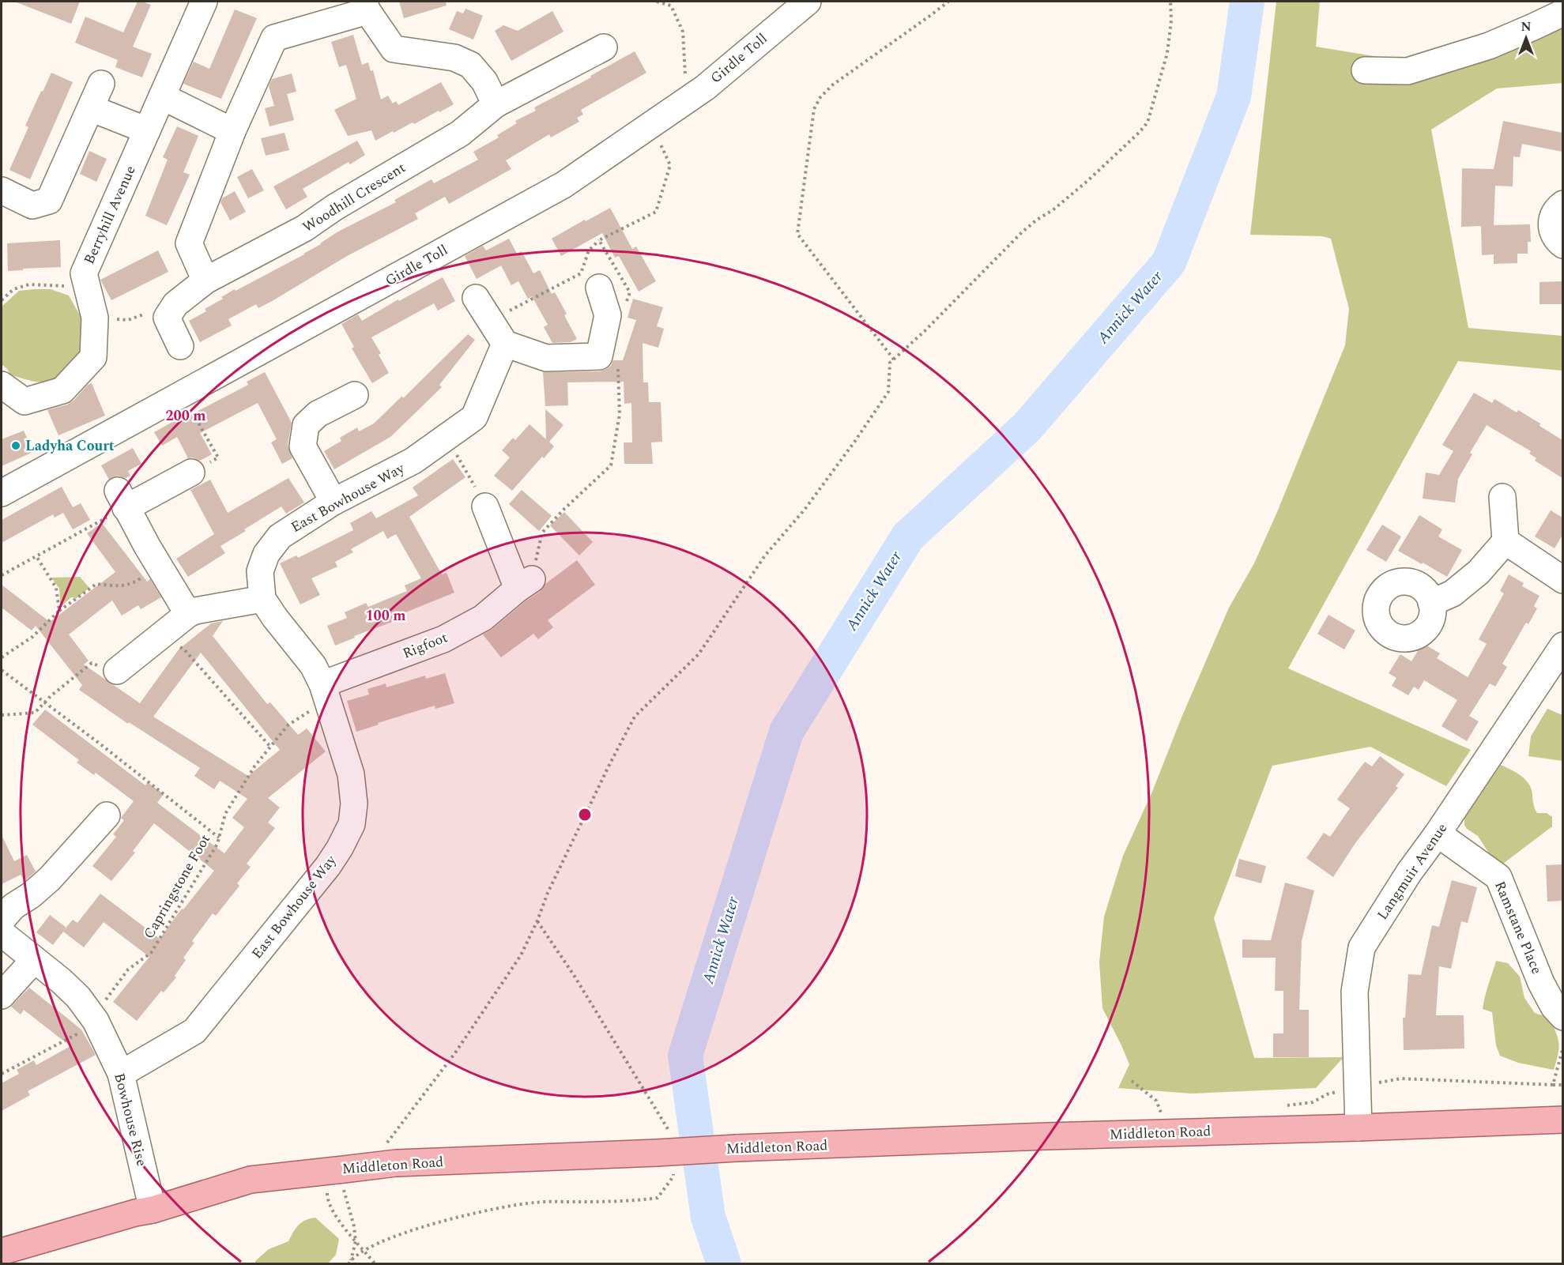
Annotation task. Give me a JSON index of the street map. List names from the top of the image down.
{
  "streets": {
    "main road": ["Middleton Road"],
    "street": [
      "Girdle Toll",
      "Woodhill Crescent",
      "Berryhill Avenue",
      "East Bowhouse Way",
      "Rigfoot",
      "Langmuir Avenue",
      "Ramstane Place",
      "Bowhouse Rise"
    ],
    "path": ["Capringstone Foot"]
  },
  "crossings": [
    ["East Bowhouse Way", "Rigfoot"],
    ["East Bowhouse Way", "Capringstone Foot"],
    ["East Bowhouse Way", "Bowhouse Rise"],
    ["Rigfoot", "Capringstone Foot"],
    ["Langmuir Avenue", "Ramstane Place"],
    ["Langmuir Avenue", "Middleton Road"],
    ["Capringstone Foot", "Bowhouse Rise"],
    ["Bowhouse Rise", "Middleton Road"]
  ],
  "water": ["Annick Water"],
  "places": ["Ladyha Court"],
  "north": "top",
  "rings": ["200 m", "100 m"]
}
